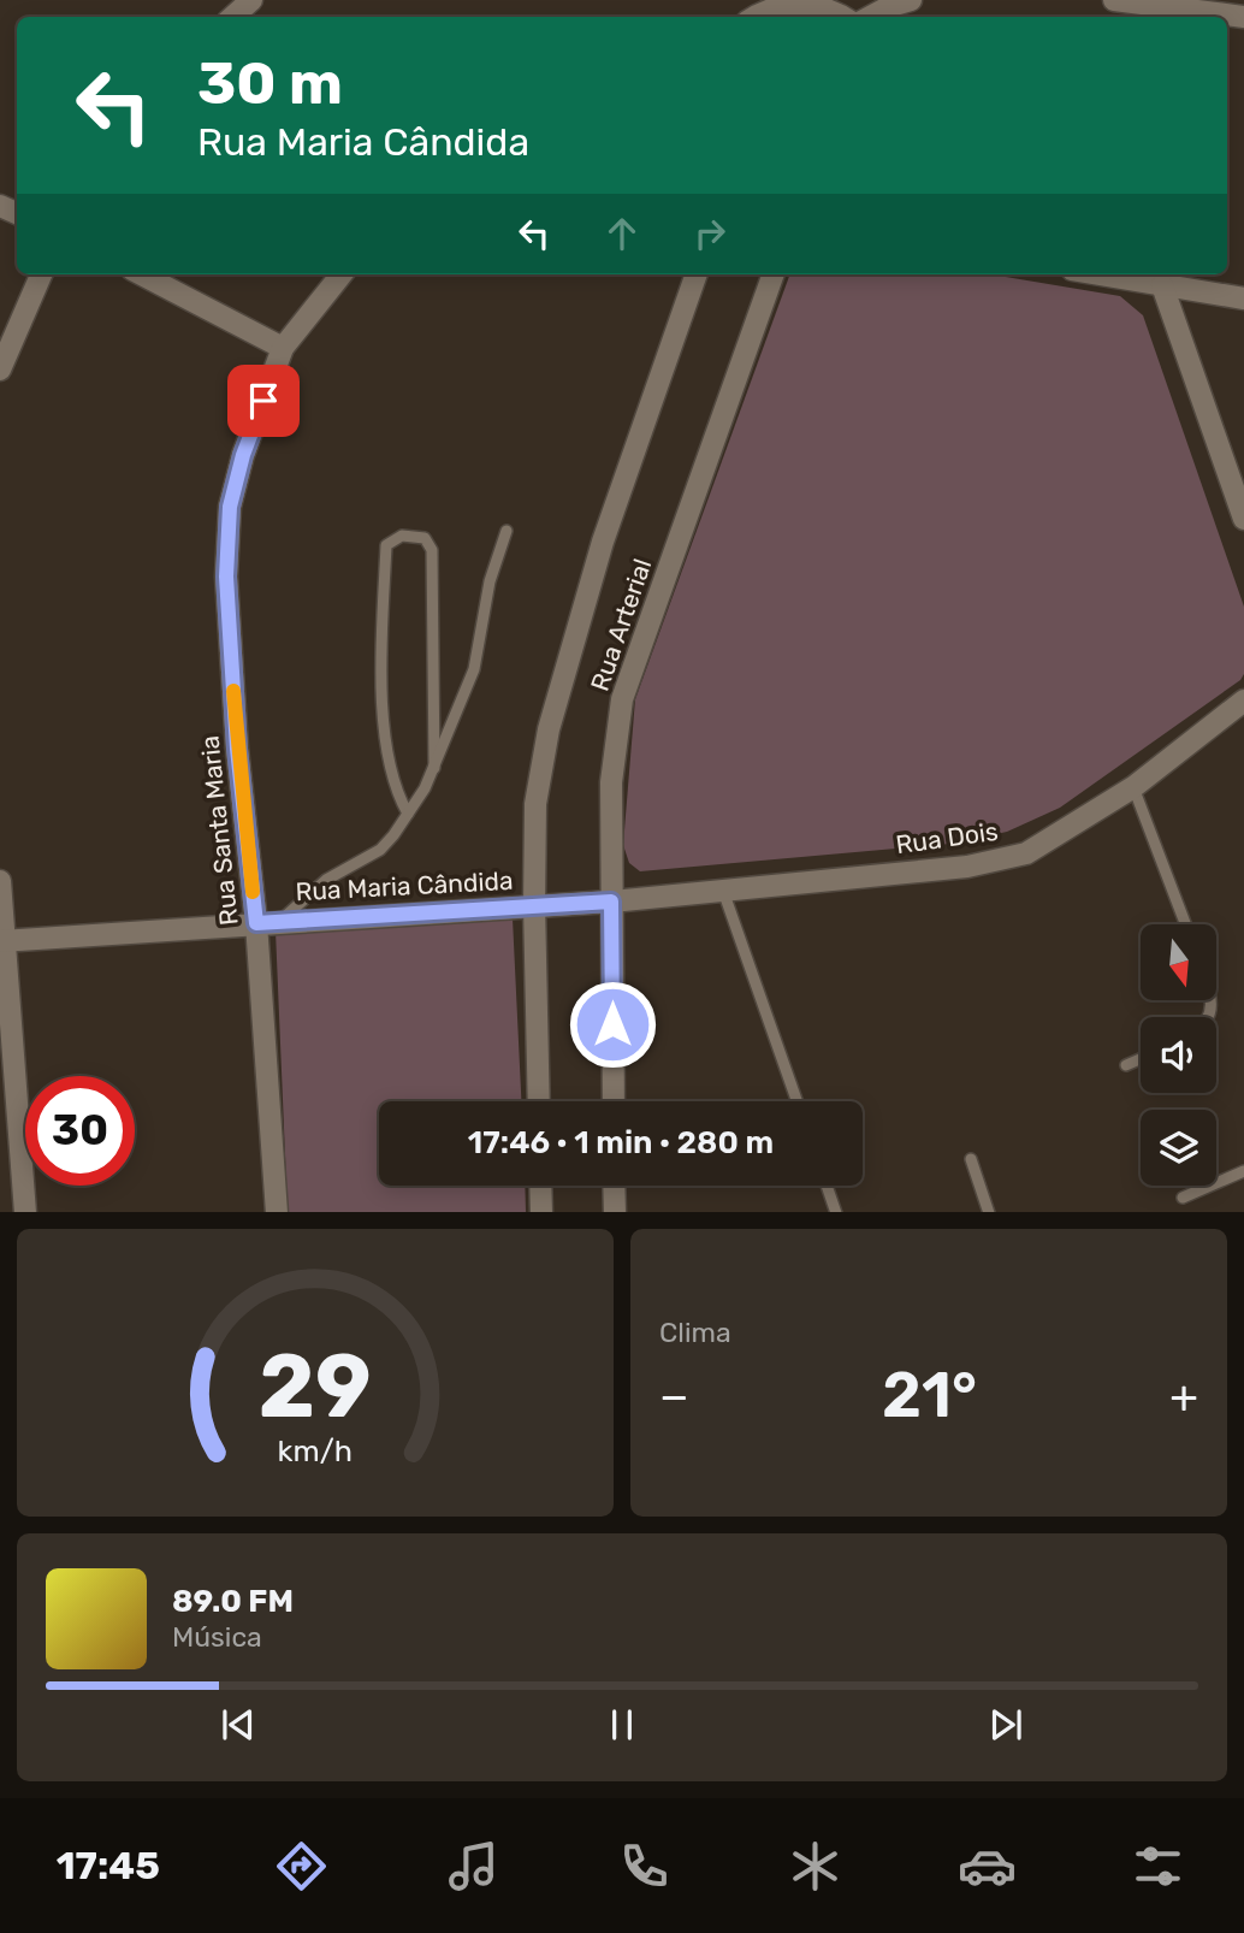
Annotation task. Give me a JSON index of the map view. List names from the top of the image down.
{
  "streets": {
    "street": [
      "Rua Arterial",
      "Rua Santa Maria",
      "Rua Dois",
      "Rua Maria Cândida"
    ]
  },
  "crossings": [
    ["Rua Arterial", "Rua Dois"],
    ["Rua Arterial", "Rua Maria Cândida"],
    ["Rua Santa Maria", "Rua Maria Cândida"],
    ["Rua Dois", "Rua Maria Cândida"]
  ],
  "north": "bottom",
  "page": {
    "turn": ["30 m", "Rua Maria Cândida"],
    "limit": "30",
    "trip": "17:46 · 1 min · 280 m",
    "tile": "Clima",
    "heat": ["−", "21°", "+"],
    "song": ["89.0 FM", "Música"],
    "tabs": "17:45",
    "gauge": ["29", "km/h"]
  }
}
